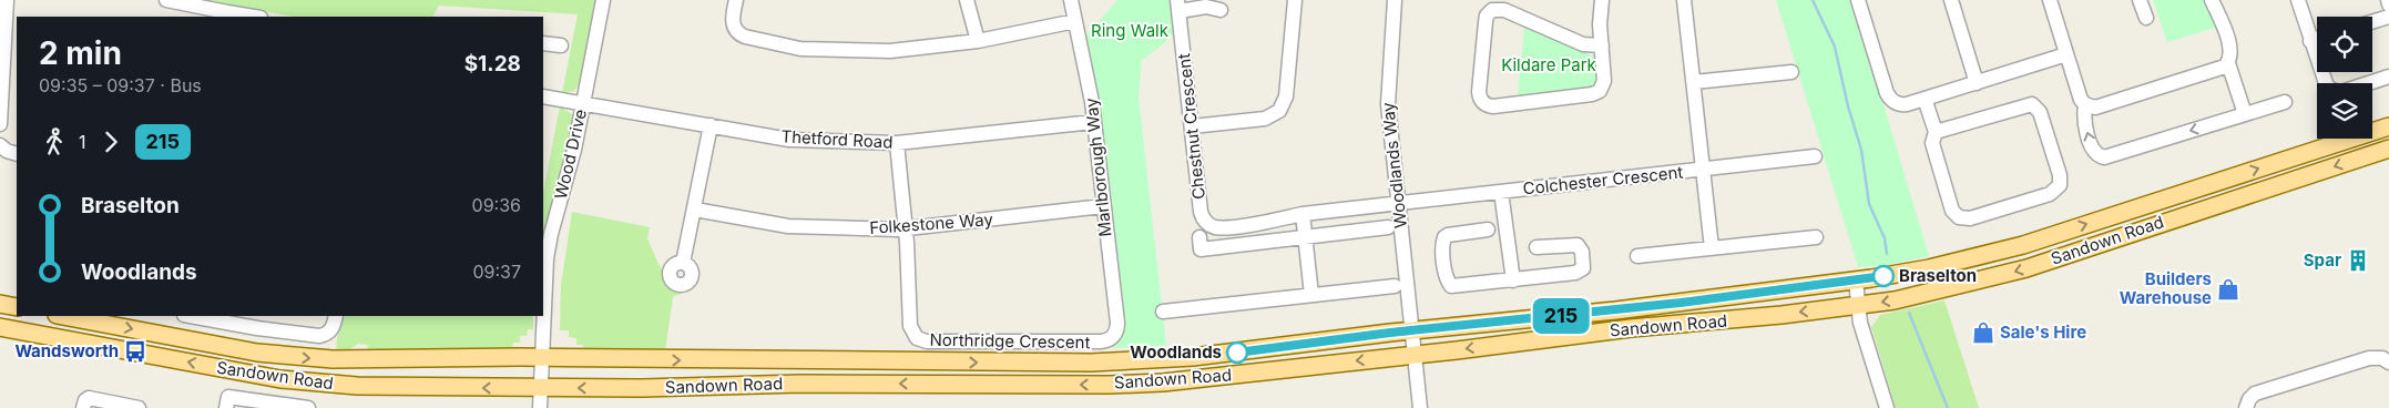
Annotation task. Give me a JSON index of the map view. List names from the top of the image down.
{
  "streets": {
    "main road": ["Sandown Road"],
    "street": [
      "Chestnut Crescent",
      "Thetford Road",
      "Wood Drive",
      "Woodlands Way",
      "Marlborough Way",
      "Colchester Crescent",
      "Folkestone Way",
      "Northridge Crescent"
    ]
  },
  "crossings": [
    ["Chestnut Crescent", "Woodlands Way"],
    ["Chestnut Crescent", "Colchester Crescent"],
    ["Thetford Road", "Wood Drive"],
    ["Thetford Road", "Marlborough Way"],
    ["Wood Drive", "Sandown Road"],
    ["Woodlands Way", "Colchester Crescent"],
    ["Woodlands Way", "Sandown Road"],
    ["Marlborough Way", "Folkestone Way"],
    ["Marlborough Way", "Northridge Crescent"],
    ["Folkestone Way", "Northridge Crescent"]
  ],
  "parks": ["Ring Walk", "Kildare Park"],
  "places": {
    "building": ["Spar"],
    "other": ["Braselton", "Woodlands"],
    "shop": ["Builders Warehouse", "Sale's Hire"],
    "bus stop": ["Wandsworth"]
  },
  "lines": ["bus line 215"],
  "page": {
    "on_map": "215",
    "heading": ["2 min", "09:35 – 09:37 · Bus", "$1.28"],
    "legs": ["1", "215"],
    "list": [
      {
        "name": "Braselton",
        "value": "09:36"
      },
      {
        "name": "Woodlands",
        "value": "09:37"
      }
    ]
  }
}
